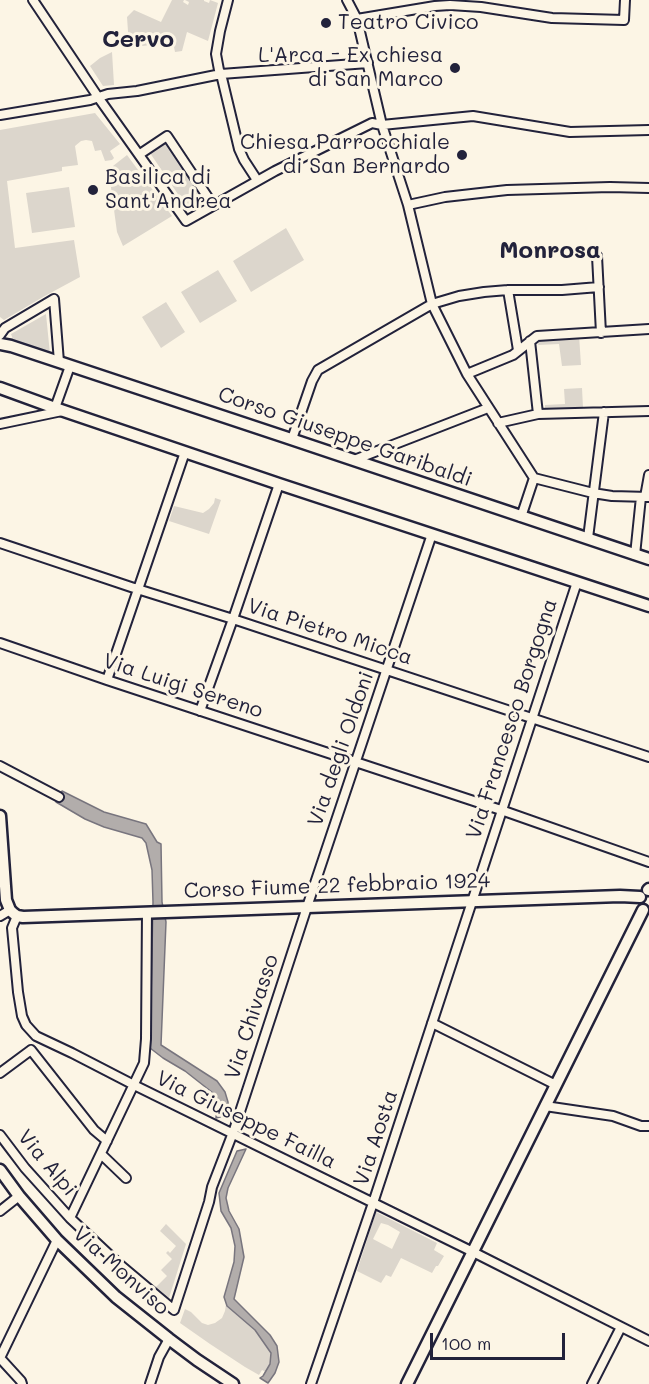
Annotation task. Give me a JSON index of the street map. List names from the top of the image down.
{
  "streets": {
    "main road": ["Corso Giuseppe Garibaldi", "Corso Fiume 22 febbraio 1924", "Via Monviso"],
    "street": [
      "Via Pietro Micca",
      "Via Luigi Sereno",
      "Via Francesco Borgogna",
      "Via degli Oldoni",
      "Via Chivasso",
      "Via Giuseppe Failla",
      "Via Aosta",
      "Via Alpi"
    ]
  },
  "crossings": [
    ["Via Pietro Micca", "Via Francesco Borgogna"],
    ["Via Pietro Micca", "Via degli Oldoni"],
    ["Via Luigi Sereno", "Via Francesco Borgogna"],
    ["Via Luigi Sereno", "Via degli Oldoni"],
    ["Via Francesco Borgogna", "Corso Fiume 22 febbraio 1924"],
    ["Via Francesco Borgogna", "Via Aosta"],
    ["Via degli Oldoni", "Corso Fiume 22 febbraio 1924"],
    ["Via degli Oldoni", "Via Chivasso"],
    ["Corso Fiume 22 febbraio 1924", "Via Chivasso"],
    ["Corso Fiume 22 febbraio 1924", "Via Aosta"],
    ["Via Chivasso", "Via Giuseppe Failla"],
    ["Via Chivasso", "Via Alpi"],
    ["Via Giuseppe Failla", "Via Aosta"]
  ],
  "districts": ["Cervo", "Monrosa"],
  "places": [
    "Teatro Civico",
    "L'Arca - Ex chiesa di San Marco",
    "Chiesa Parrocchiale di San Bernardo",
    "Basilica di Sant'Andrea"
  ],
  "scale_bar": "100 m"
}
